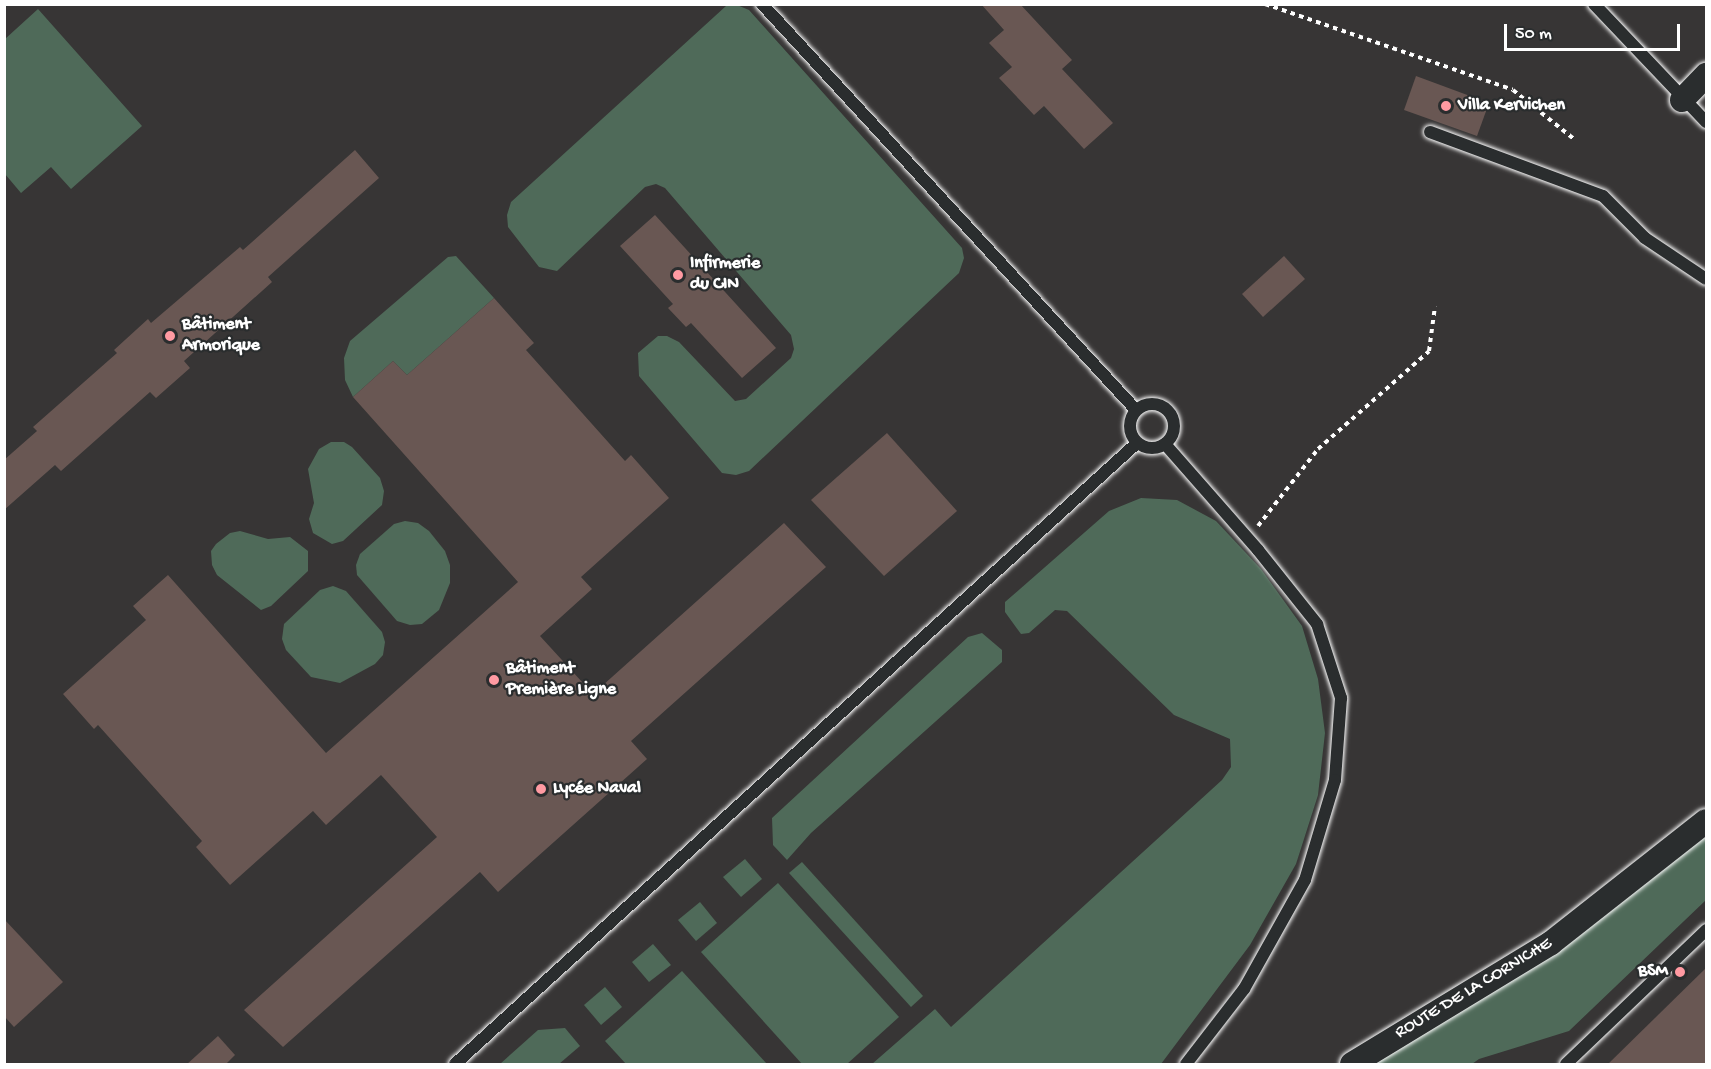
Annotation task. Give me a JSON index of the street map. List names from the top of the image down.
{
  "streets": {
    "street": ["ROUTE DE LA CORNICHE"]
  },
  "places": [
    "Villa Kervichen",
    "Infirmerie du CIN",
    "Bâtiment Armorique",
    "Bâtiment Première Ligne",
    "Lycée Naval",
    "BSM"
  ],
  "scale_bar": "50 m"
}
